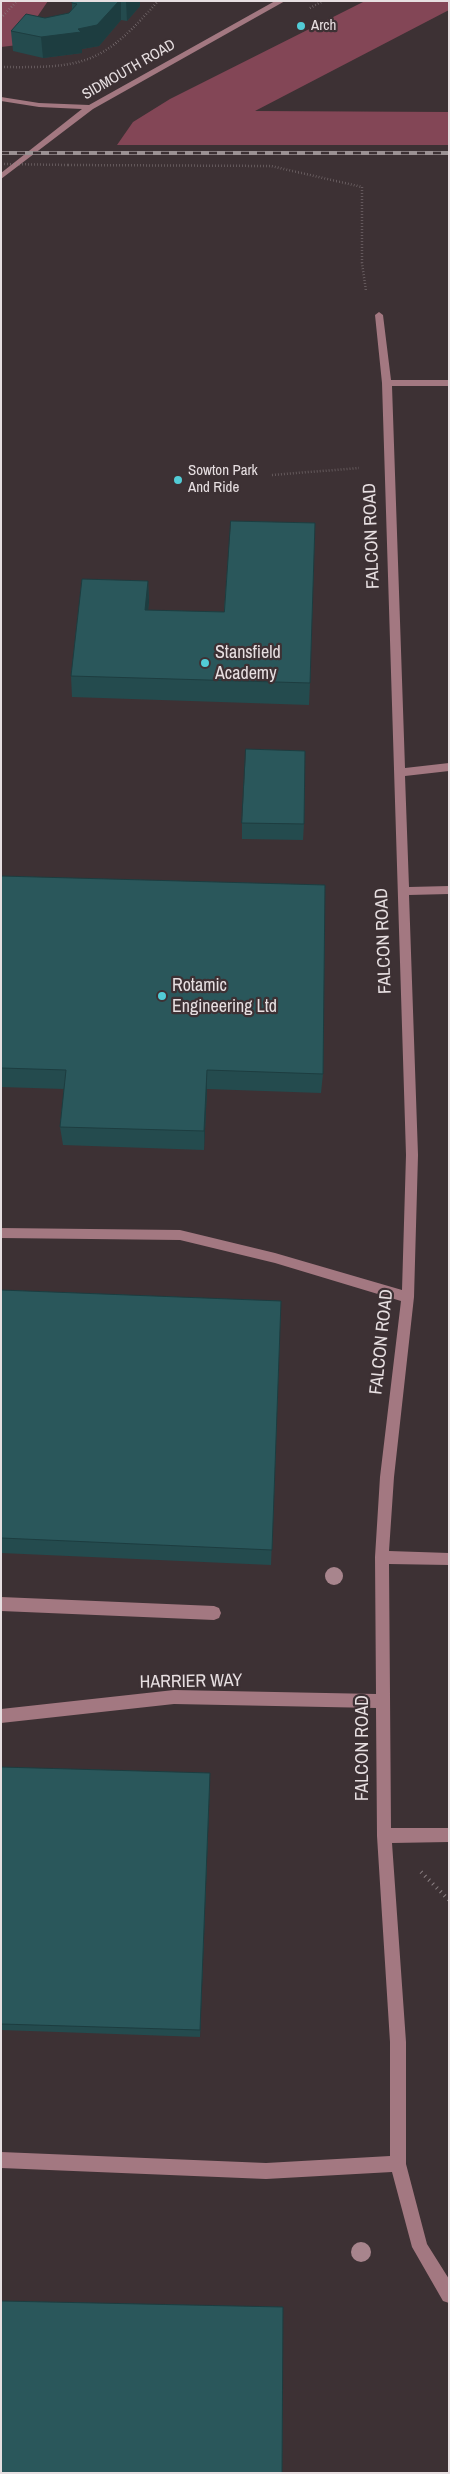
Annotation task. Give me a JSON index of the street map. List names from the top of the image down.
{
  "streets": {
    "street": ["SIDMOUTH ROAD", "FALCON ROAD", "HARRIER WAY"]
  },
  "crossings": [
    ["FALCON ROAD", "HARRIER WAY"]
  ],
  "places": [
    "Arch",
    "Sowton Park And Ride",
    "Stansfield Academy",
    "Rotamic Engineering Ltd"
  ]
}
